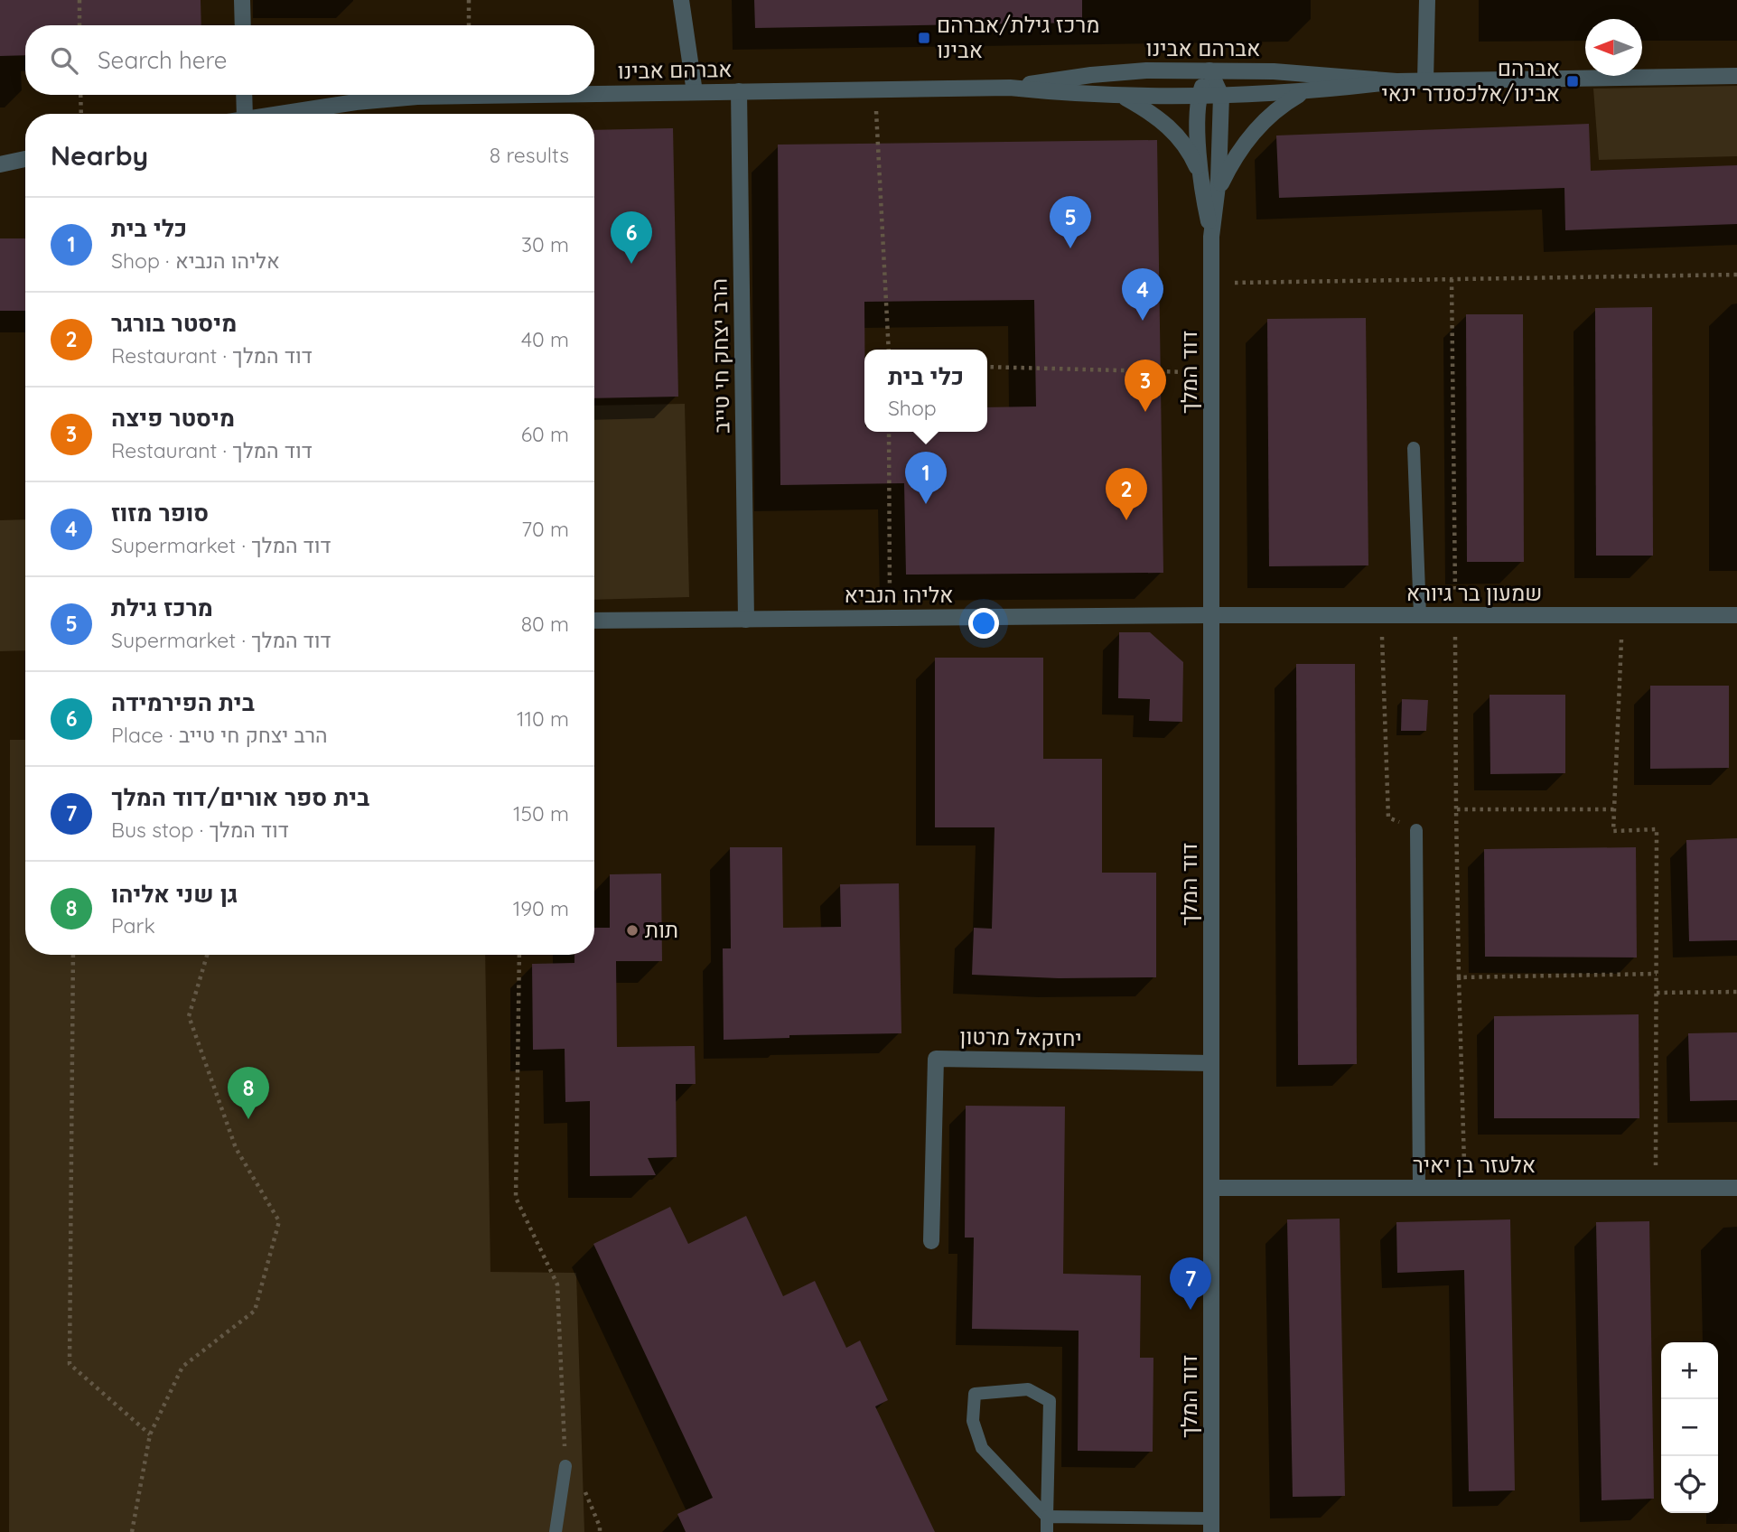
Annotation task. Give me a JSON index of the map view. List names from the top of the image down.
{
  "streets": {
    "street": [
      "אברהם אבינו",
      "הרב יצחק חי טייב",
      "דוד המלך",
      "שמעון בר גיורא",
      "אליהו הנביא",
      "יחזקאל מרטון",
      "אלעזר בן יאיר"
    ]
  },
  "crossings": [
    ["אברהם אבינו", "הרב יצחק חי טייב"],
    ["אברהם אבינו", "דוד המלך"],
    ["הרב יצחק חי טייב", "אליהו הנביא"],
    ["דוד המלך", "שמעון בר גיורא"],
    ["דוד המלך", "אליהו הנביא"],
    ["דוד המלך", "יחזקאל מרטון"],
    ["דוד המלך", "אלעזר בן יאיר"],
    ["שמעון בר גיורא", "אליהו הנביא"]
  ],
  "places": {
    "transit": ["מרכז גילת/אברהם אבינו", "אברהם אבינו/אלכסנדר ינאי"],
    "other": ["תות"]
  },
  "north": "left",
  "page": {
    "search": "Search here",
    "heading": ["Nearby", "8 results"],
    "pins": [
      "5",
      "6",
      "4",
      "3",
      "1",
      "2",
      "8",
      "7"
    ],
    "list": [
      {
        "mark": "1",
        "name": "כלי בית",
        "note": "Shop · אליהו הנביא",
        "value": "30 m"
      },
      {
        "mark": "2",
        "name": "מיסטר בורגר",
        "note": "Restaurant · דוד המלך",
        "value": "40 m"
      },
      {
        "mark": "3",
        "name": "מיסטר פיצה",
        "note": "Restaurant · דוד המלך",
        "value": "60 m"
      },
      {
        "mark": "4",
        "name": "סופר מזוז",
        "note": "Supermarket · דוד המלך",
        "value": "70 m"
      },
      {
        "mark": "5",
        "name": "מרכז גילת",
        "note": "Supermarket · דוד המלך",
        "value": "80 m"
      },
      {
        "mark": "6",
        "name": "בית הפירמידה",
        "note": "Place · הרב יצחק חי טייב",
        "value": "110 m"
      },
      {
        "mark": "7",
        "name": "בית ספר אורים/דוד המלך",
        "note": "Bus stop · דוד המלך",
        "value": "150 m"
      },
      {
        "mark": "8",
        "name": "גן שני אליהו",
        "note": "Park",
        "value": "190 m"
      }
    ],
    "popup": ["כלי בית", "Shop"],
    "map_buttons": ["+", "−"]
  }
}
